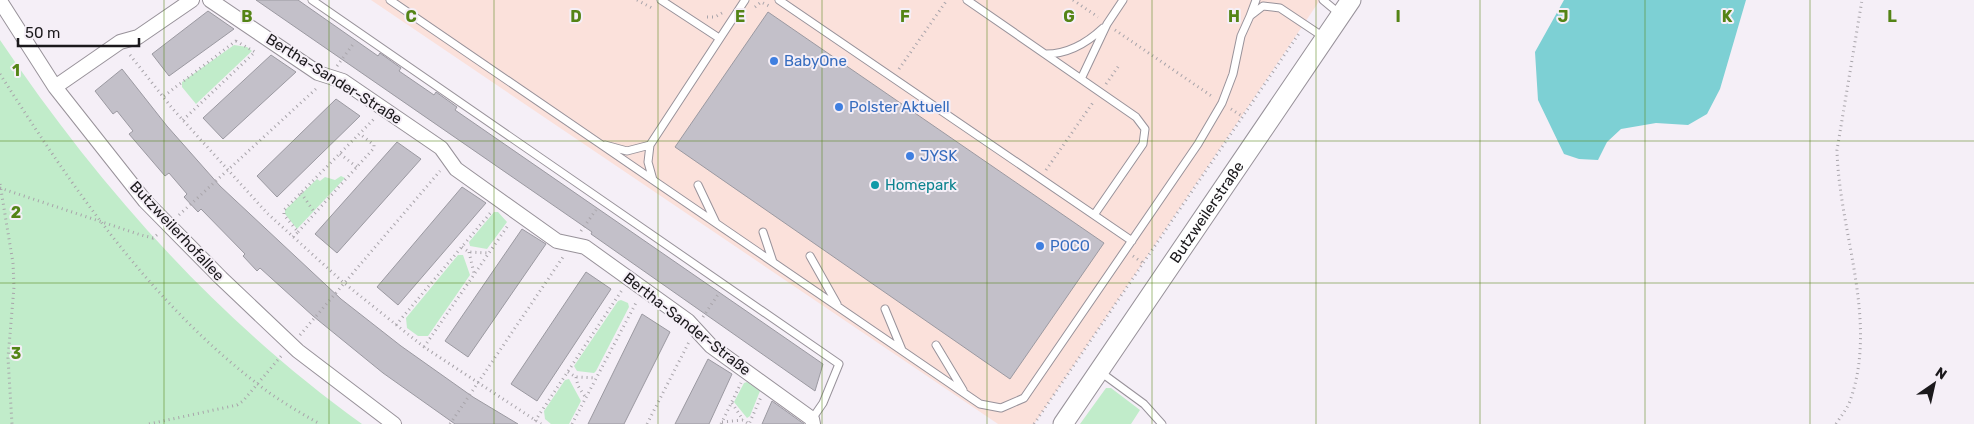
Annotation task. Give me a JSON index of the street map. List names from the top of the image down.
{
  "streets": {
    "street": ["Bertha-Sander-Straße", "Butzweilerstraße", "Butzweilerhofallee"]
  },
  "places": [
    "BabyOne",
    "Polster Aktuell",
    "JYSK",
    "Homepark",
    "POCO"
  ],
  "scale_bar": "50 m",
  "north": "top right",
  "grid": {
    "columns": [
      "B",
      "C",
      "D",
      "E",
      "F",
      "G",
      "H",
      "I",
      "J",
      "K",
      "L"
    ],
    "rows": ["1", "2", "3"]
  }
}
